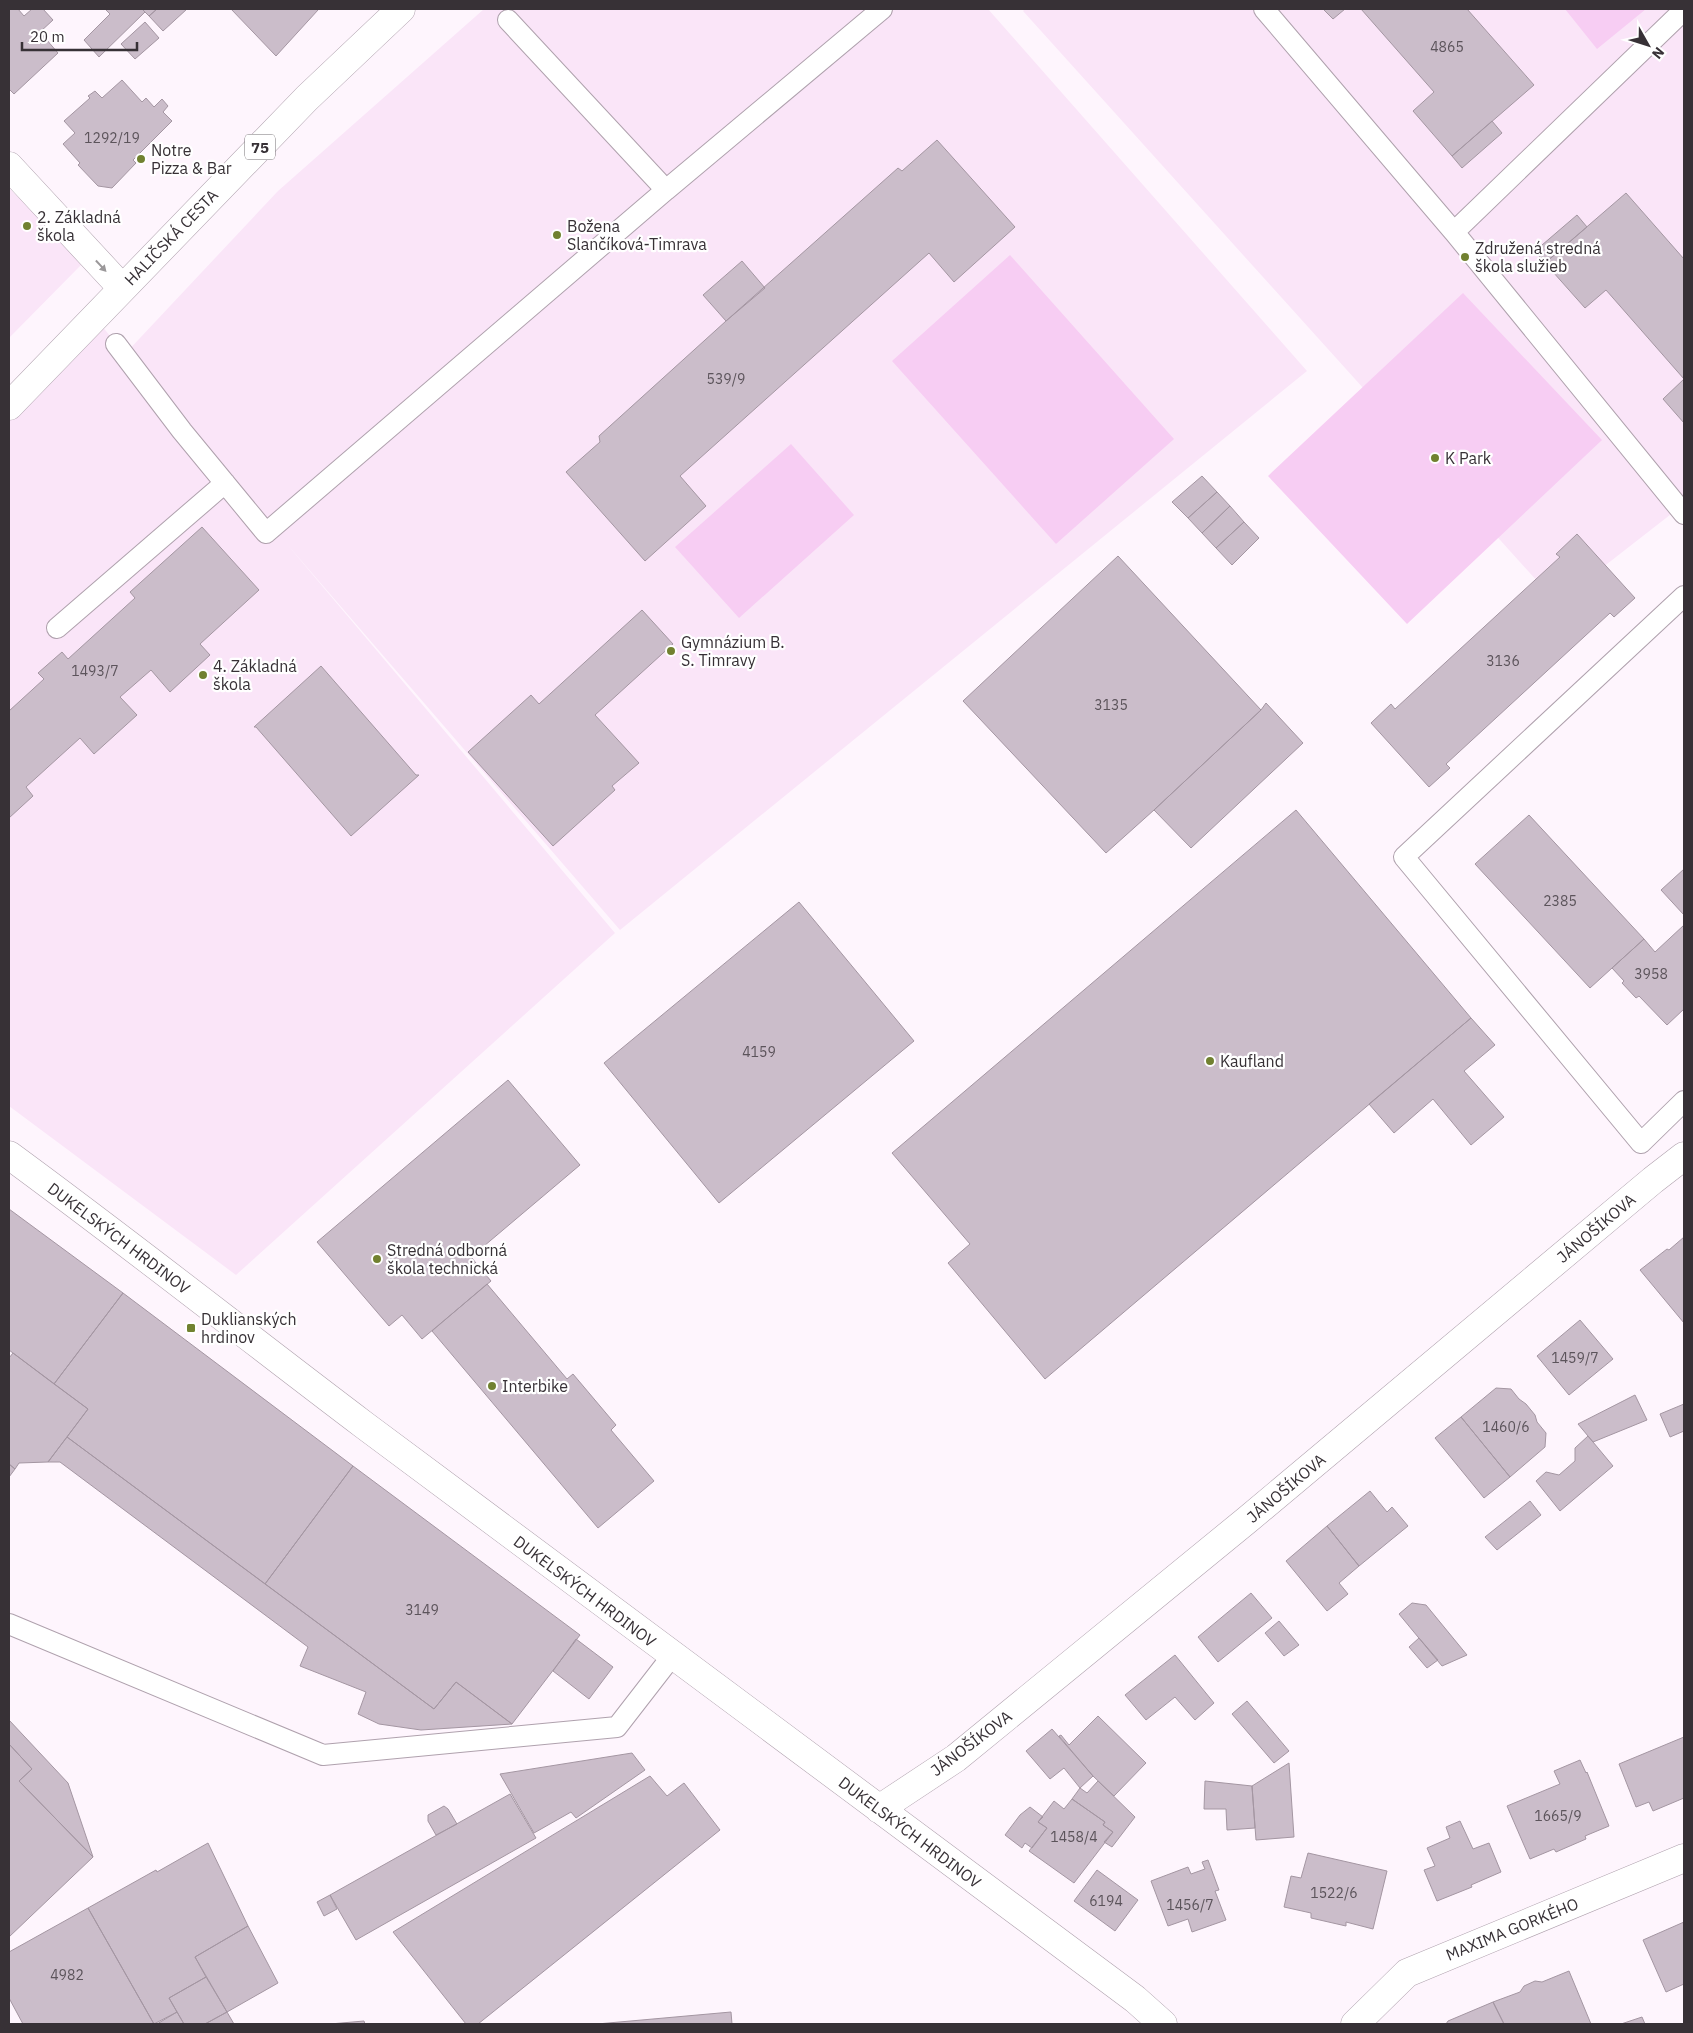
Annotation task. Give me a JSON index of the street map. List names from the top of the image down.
{
  "streets": {
    "street": [
      "75",
      "HALIČSKÁ CESTA",
      "JÁNOŠÍKOVA",
      "DUKELSKÝCH HRDINOV",
      "MAXIMA GORKÉHO"
    ]
  },
  "crossings": [
    ["JÁNOŠÍKOVA", "DUKELSKÝCH HRDINOV"]
  ],
  "places": {
    "other": [
      "Notre Pizza & Bar",
      "2. Základná škola",
      "Božena Slančíková-Timrava",
      "Združená stredná škola služieb",
      "K Park",
      "Gymnázium B. S. Timravy",
      "4. Základná škola",
      "Kaufland",
      "Stredná odborná škola technická",
      "Interbike"
    ],
    "transit": ["Duklianských hrdinov"]
  },
  "house_numbers": [
    "4865",
    "1292/19",
    "539/9",
    "3136",
    "1493/7",
    "3135",
    "2385",
    "3958",
    "4159",
    "1459/7",
    "1460/6",
    "3149",
    "1665/9",
    "1458/4",
    "1522/6",
    "6194",
    "1456/7",
    "4982"
  ],
  "scale_bar": "20 m",
  "north": "bottom right"
}
